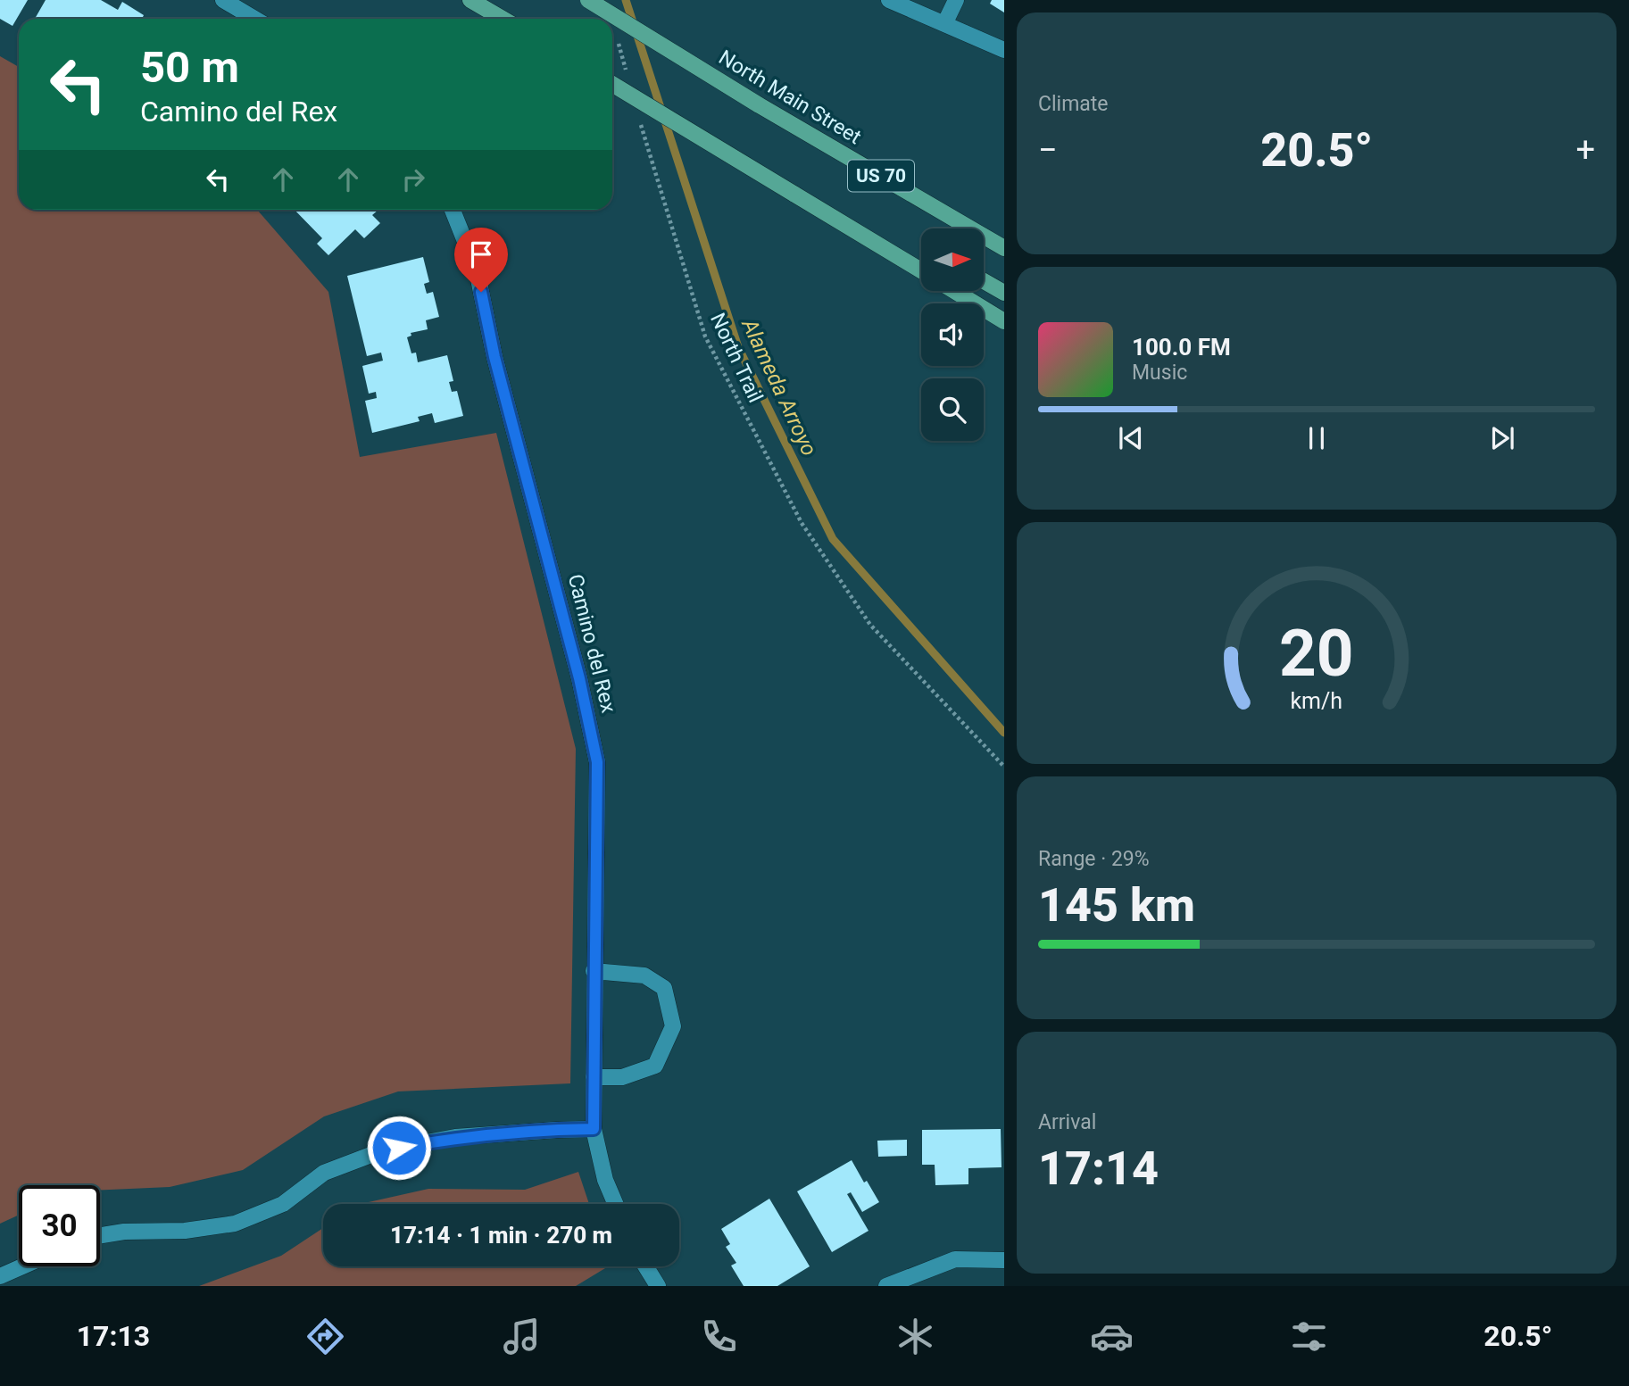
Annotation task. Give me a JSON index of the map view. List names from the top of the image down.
{
  "streets": {
    "main road": ["North Main Street", "US 70"],
    "street": ["Camino del Rex"],
    "path": ["North Trail"]
  },
  "water": ["Alameda Arroyo"],
  "north": "right",
  "page": {
    "tile": [
      "Climate",
      ["Range · 29%", "145 km"],
      ["Arrival", "17:14"]
    ],
    "turn": ["50 m", "Camino del Rex"],
    "heat": ["−", "20.5°", "+"],
    "song": ["100.0 FM", "Music"],
    "limit": "30",
    "trip": "17:14 · 1 min · 270 m",
    "tabs": ["17:13", "20.5°"],
    "gauge": ["20", "km/h"]
  }
}
